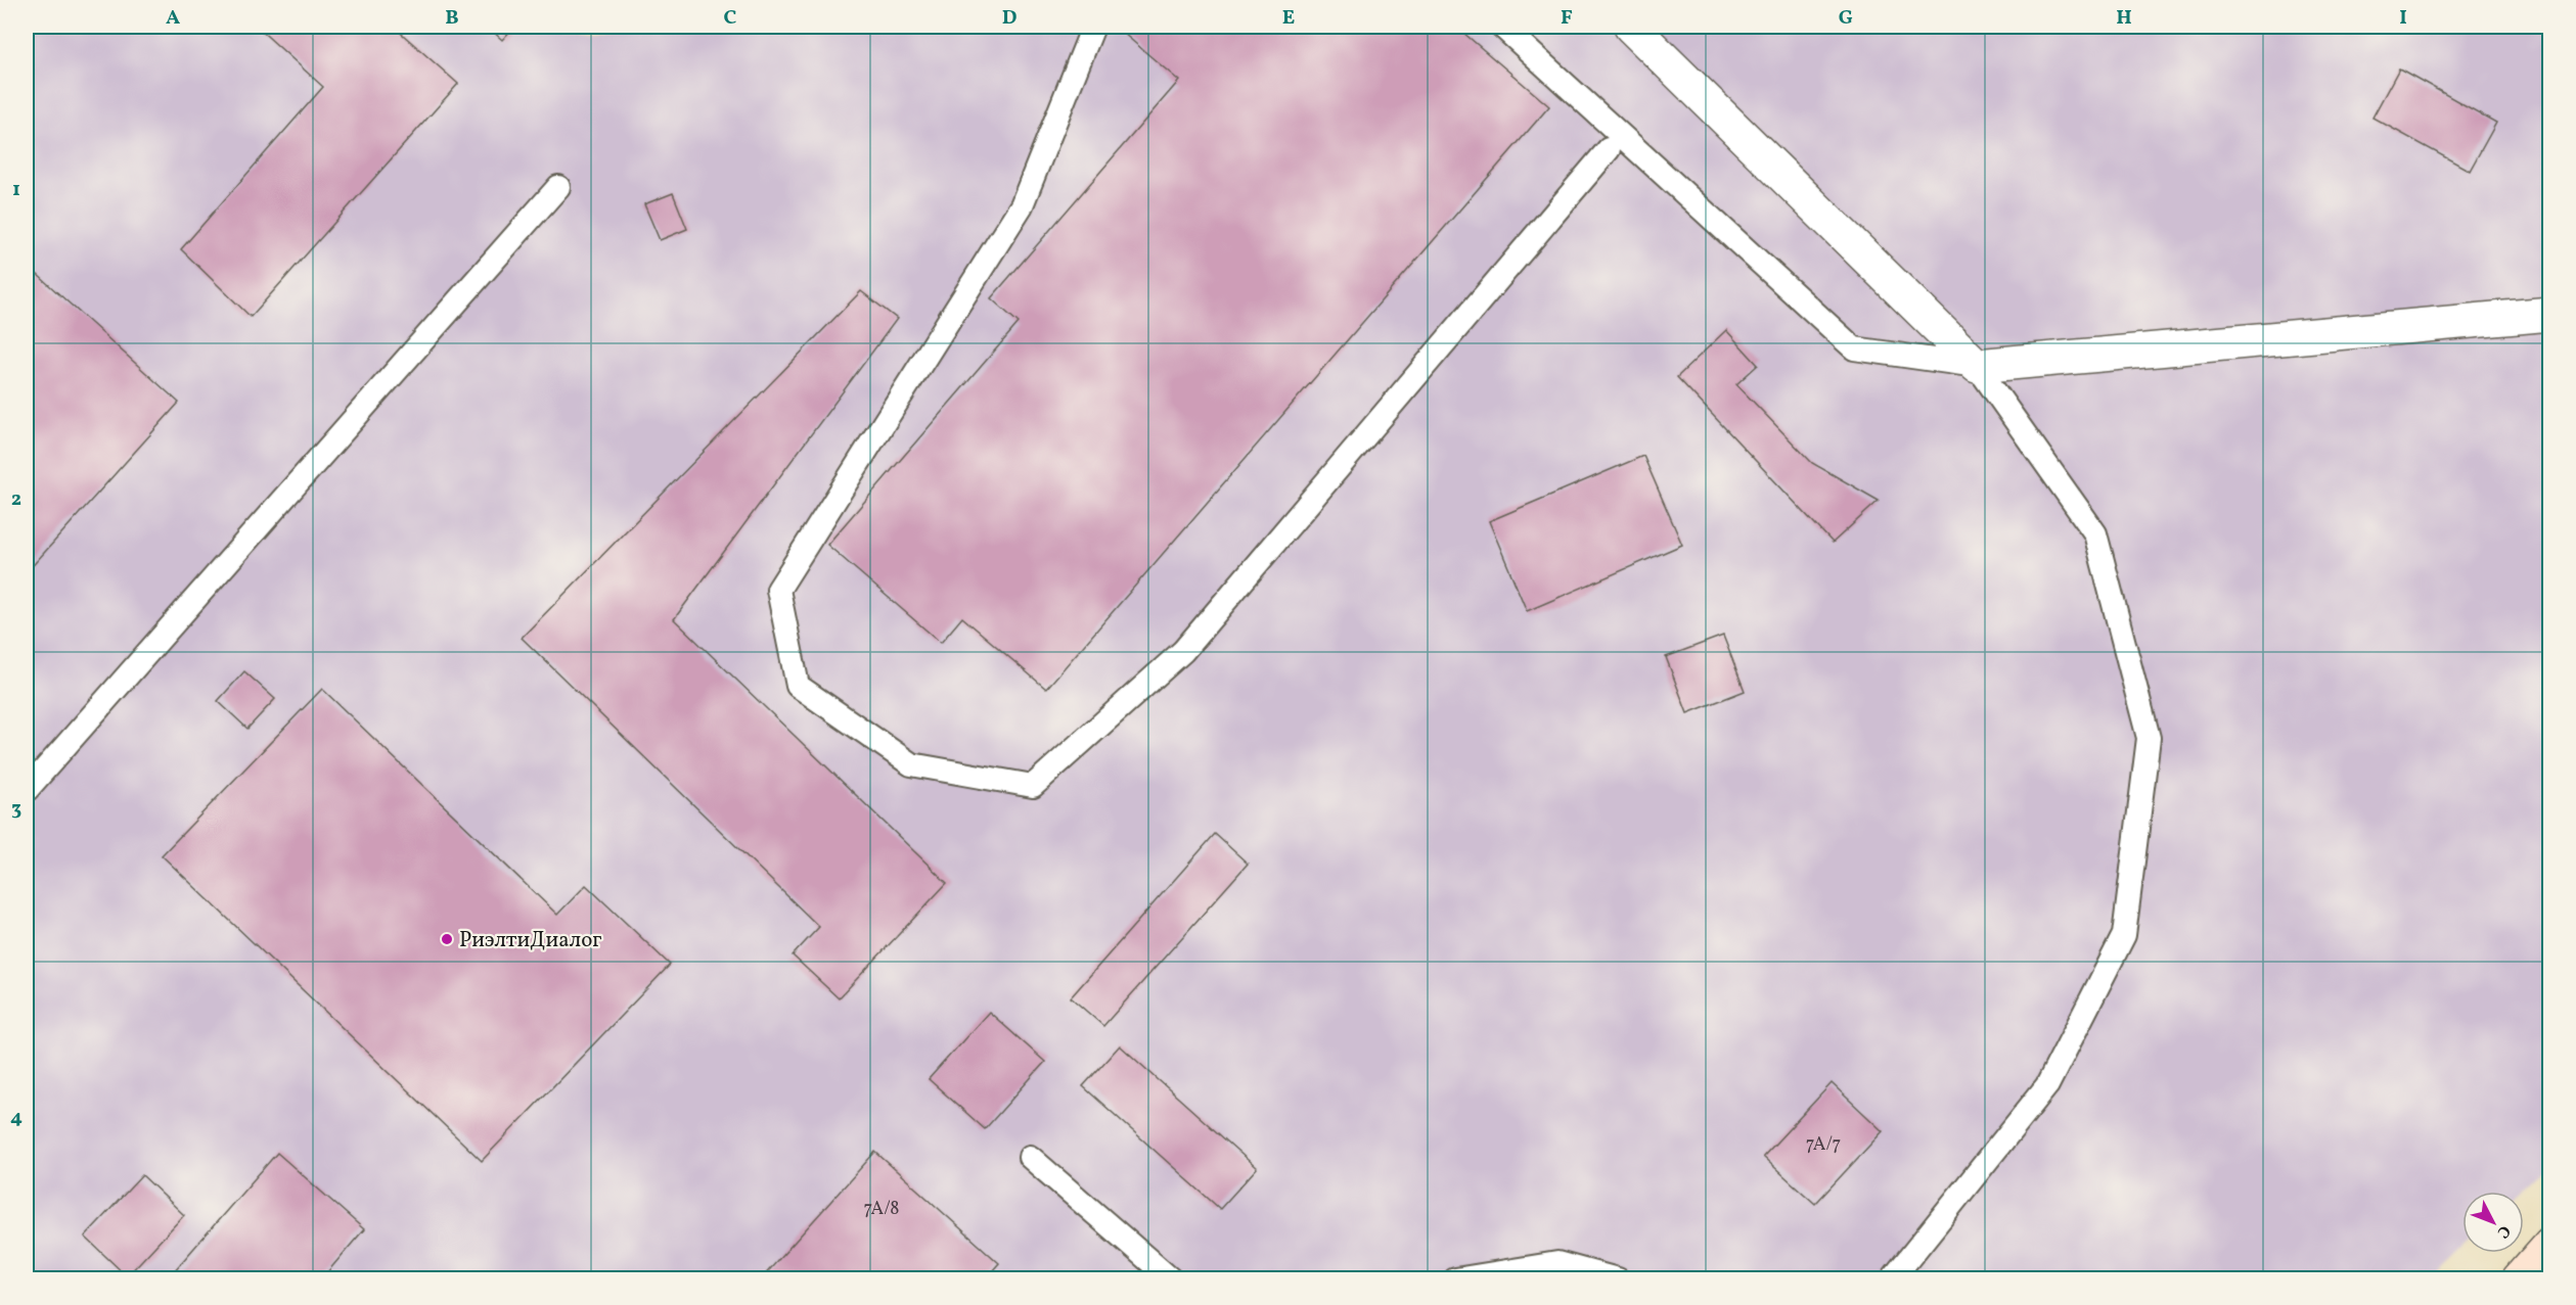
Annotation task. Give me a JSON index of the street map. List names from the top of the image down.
{
  "places": ["РиэлтиДиалог"],
  "house_numbers": ["7А/7", "7А/8"],
  "north": "bottom right",
  "grid": {
    "columns": [
      "A",
      "B",
      "C",
      "D",
      "E",
      "F",
      "G",
      "H",
      "I"
    ],
    "rows": [
      "1",
      "2",
      "3",
      "4"
    ]
  }
}
